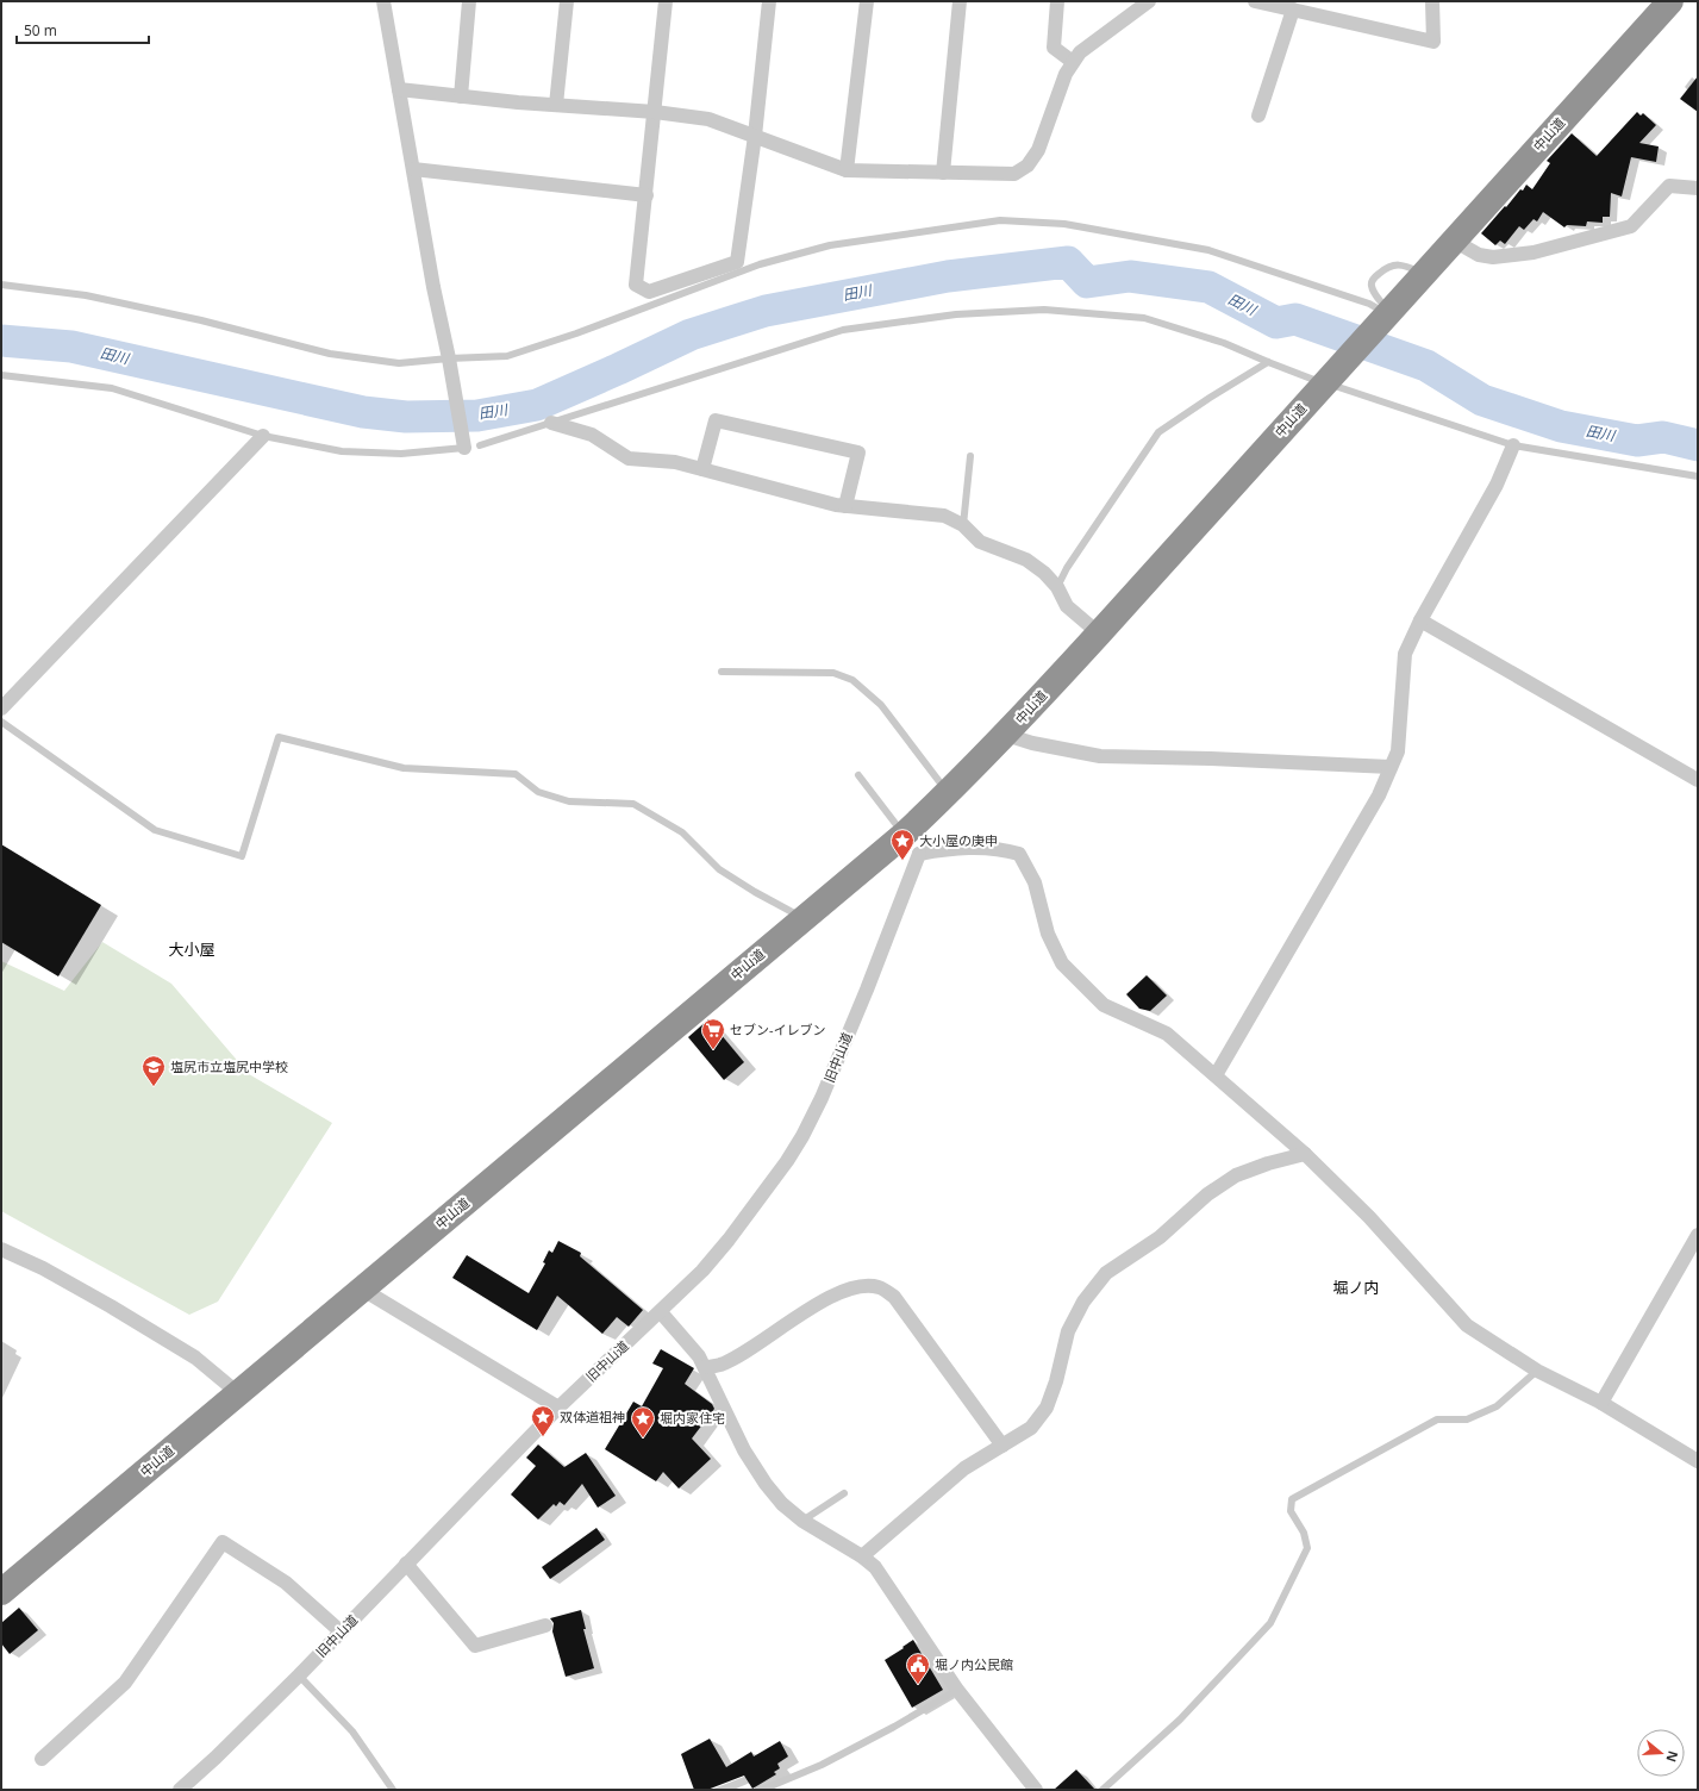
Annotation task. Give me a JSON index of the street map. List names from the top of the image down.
{
  "streets": {
    "highway": ["中山道"],
    "street": ["旧中山道"]
  },
  "crossings": [
    ["中山道", "旧中山道"]
  ],
  "districts": ["大小屋", "堀ノ内"],
  "water": ["田川"],
  "places": {
    "place": ["大小屋の庚申", "双体道祖神", "堀内家住宅"],
    "supermarket": ["セブン-イレブン"],
    "school or university": ["塩尻市立塩尻中学校"],
    "public building": ["堀ノ内公民館"]
  },
  "scale_bar": "50 m",
  "north": "right"
}
